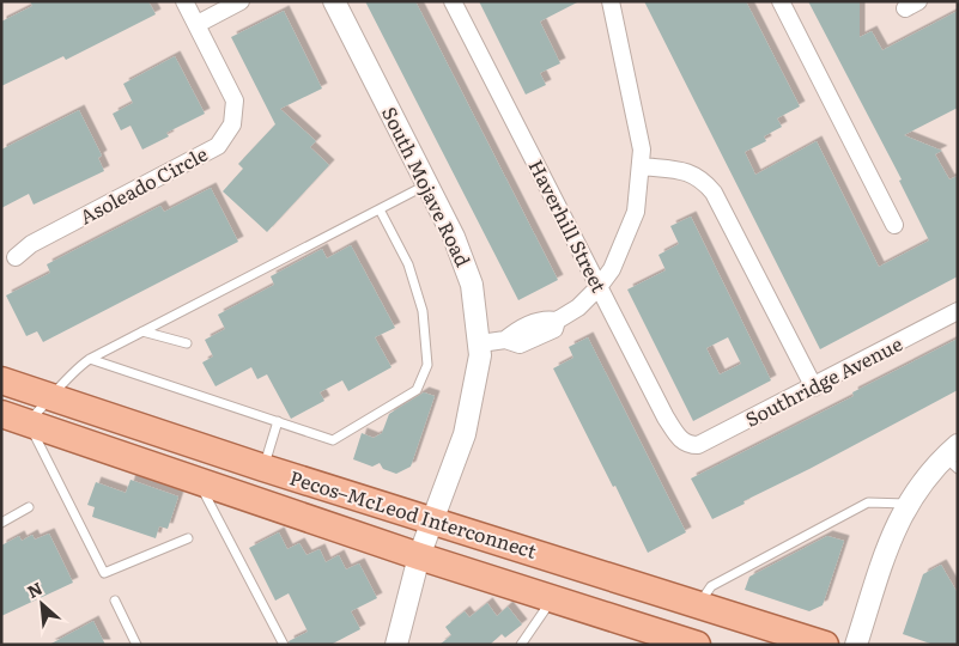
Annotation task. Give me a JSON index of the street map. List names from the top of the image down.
{
  "streets": {
    "main road": ["Pecos–McLeod Interconnect"],
    "street": [
      "Asoleado Circle",
      "South Mojave Road",
      "Haverhill Street",
      "Southridge Avenue"
    ]
  },
  "crossings": [
    ["South Mojave Road", "Pecos–McLeod Interconnect"],
    ["Haverhill Street", "Southridge Avenue"]
  ],
  "north": "top left"
}
